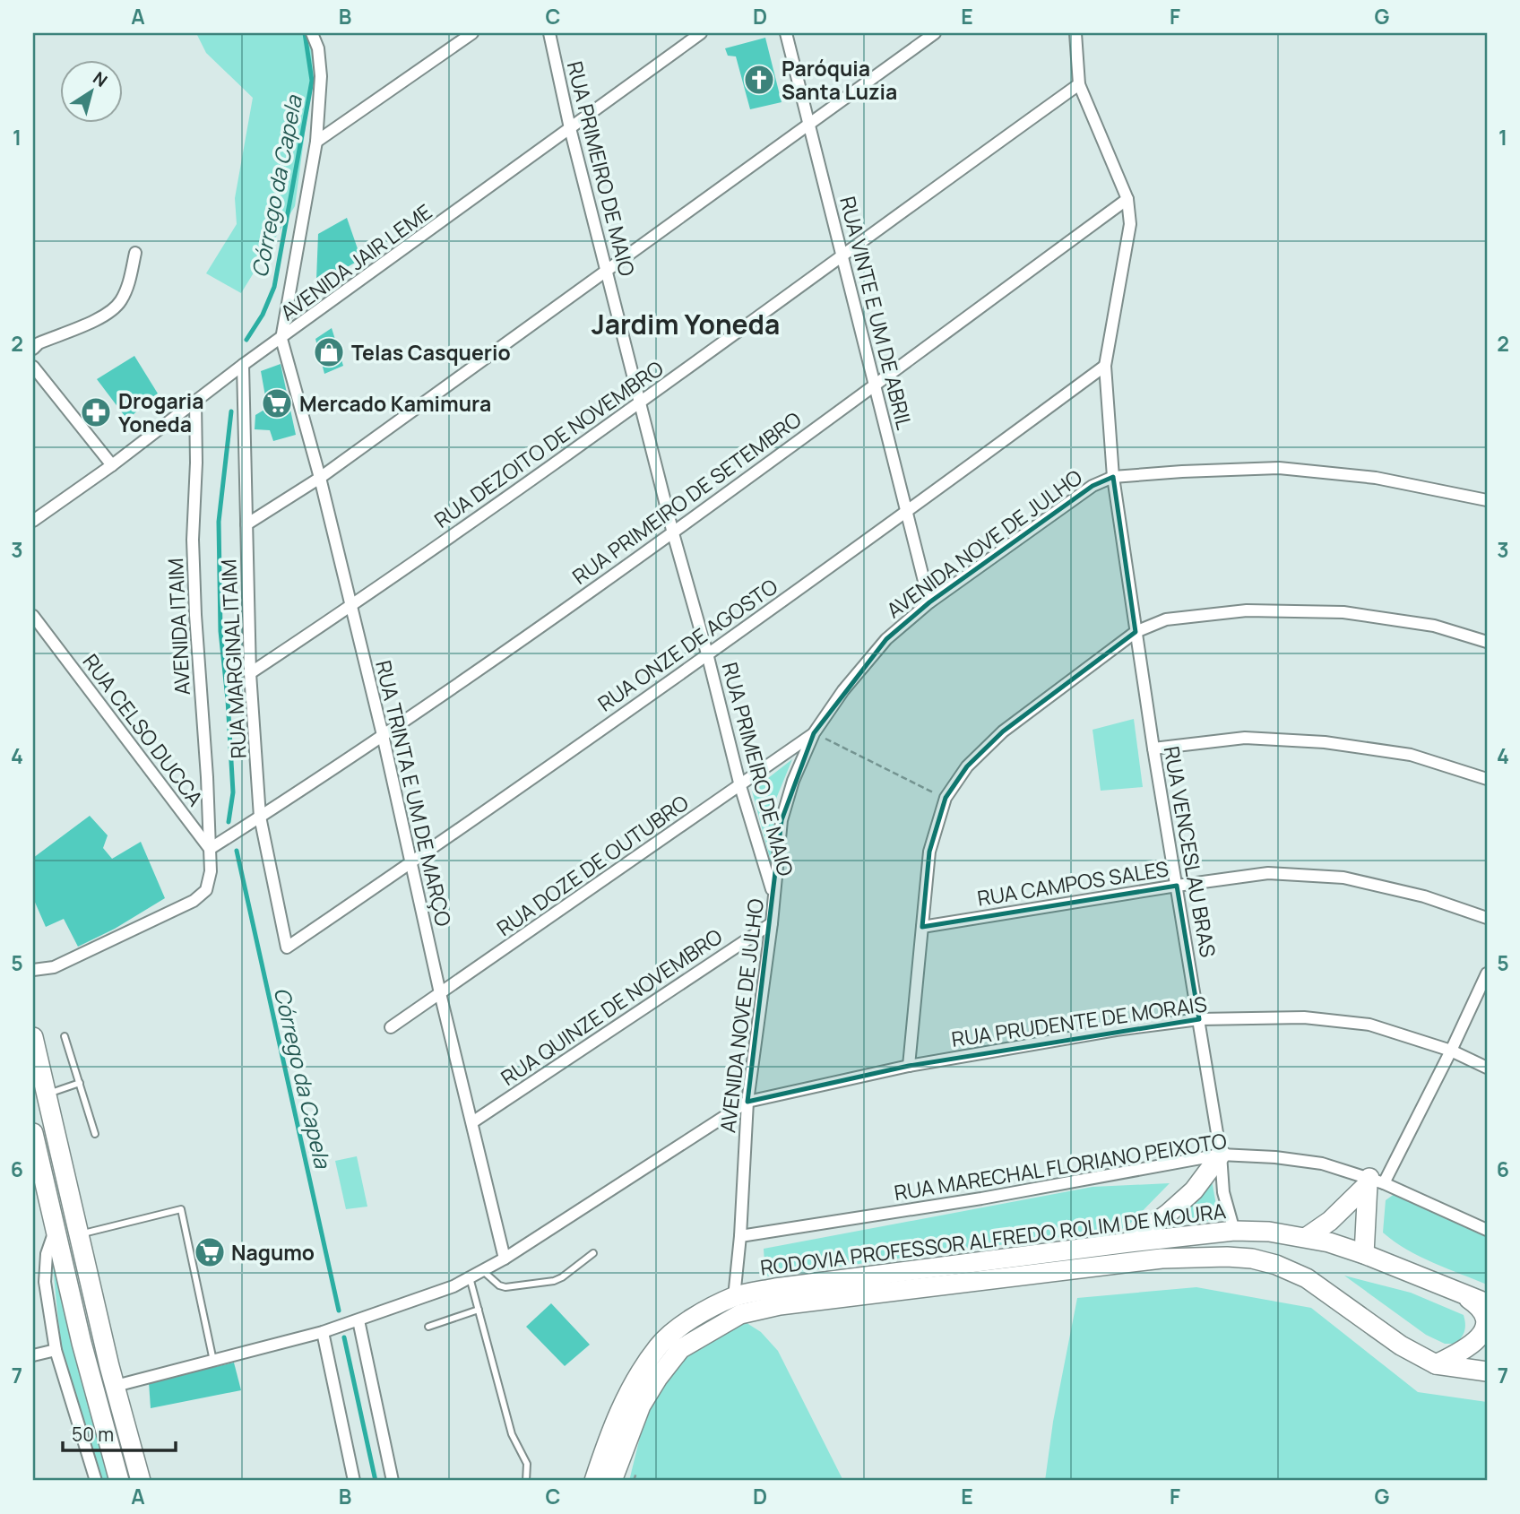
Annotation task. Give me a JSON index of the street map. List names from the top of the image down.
{
  "streets": {
    "main road": ["RODOVIA PROFESSOR ALFREDO ROLIM DE MOURA"],
    "street": [
      "RUA PRIMEIRO DE MAIO",
      "AVENIDA JAIR LEME",
      "RUA VINTE E UM DE ABRIL",
      "RUA DEZOITO DE NOVEMBRO",
      "RUA PRIMEIRO DE SETEMBRO",
      "AVENIDA NOVE DE JULHO",
      "AVENIDA ITAIM",
      "RUA ONZE DE AGOSTO",
      "RUA MARGINAL ITAIM",
      "RUA CELSO DUCCA",
      "RUA TRINTA E UM DE MARÇO",
      "RUA VENCESLAU BRAS",
      "RUA DOZE DE OUTUBRO",
      "RUA CAMPOS SALES",
      "RUA QUINZE DE NOVEMBRO",
      "RUA PRUDENTE DE MORAIS",
      "RUA MARECHAL FLORIANO PEIXOTO"
    ]
  },
  "crossings": [
    ["RUA PRIMEIRO DE MAIO", "AVENIDA JAIR LEME"],
    ["RUA PRIMEIRO DE MAIO", "RUA DEZOITO DE NOVEMBRO"],
    ["RUA PRIMEIRO DE MAIO", "RUA PRIMEIRO DE SETEMBRO"],
    ["RUA PRIMEIRO DE MAIO", "AVENIDA NOVE DE JULHO"],
    ["RUA PRIMEIRO DE MAIO", "RUA ONZE DE AGOSTO"],
    ["RUA PRIMEIRO DE MAIO", "RUA DOZE DE OUTUBRO"],
    ["AVENIDA JAIR LEME", "AVENIDA ITAIM"],
    ["AVENIDA JAIR LEME", "RUA MARGINAL ITAIM"],
    ["AVENIDA JAIR LEME", "RUA TRINTA E UM DE MARÇO"],
    ["RUA VINTE E UM DE ABRIL", "RUA DEZOITO DE NOVEMBRO"],
    ["RUA VINTE E UM DE ABRIL", "RUA PRIMEIRO DE SETEMBRO"],
    ["RUA VINTE E UM DE ABRIL", "AVENIDA NOVE DE JULHO"],
    ["RUA VINTE E UM DE ABRIL", "RUA ONZE DE AGOSTO"],
    ["RUA DEZOITO DE NOVEMBRO", "AVENIDA NOVE DE JULHO"],
    ["RUA DEZOITO DE NOVEMBRO", "RUA MARGINAL ITAIM"],
    ["RUA DEZOITO DE NOVEMBRO", "RUA TRINTA E UM DE MARÇO"],
    ["RUA PRIMEIRO DE SETEMBRO", "AVENIDA NOVE DE JULHO"],
    ["RUA PRIMEIRO DE SETEMBRO", "AVENIDA ITAIM"],
    ["RUA PRIMEIRO DE SETEMBRO", "RUA MARGINAL ITAIM"],
    ["RUA PRIMEIRO DE SETEMBRO", "RUA CELSO DUCCA"],
    ["RUA PRIMEIRO DE SETEMBRO", "RUA TRINTA E UM DE MARÇO"],
    ["AVENIDA NOVE DE JULHO", "RUA ONZE DE AGOSTO"],
    ["AVENIDA NOVE DE JULHO", "RUA VENCESLAU BRAS"],
    ["AVENIDA NOVE DE JULHO", "RUA DOZE DE OUTUBRO"],
    ["AVENIDA NOVE DE JULHO", "RUA QUINZE DE NOVEMBRO"],
    ["AVENIDA NOVE DE JULHO", "RUA PRUDENTE DE MORAIS"],
    ["AVENIDA NOVE DE JULHO", "RUA MARECHAL FLORIANO PEIXOTO"],
    ["AVENIDA NOVE DE JULHO", "RODOVIA PROFESSOR ALFREDO ROLIM DE MOURA"],
    ["AVENIDA ITAIM", "RUA CELSO DUCCA"],
    ["RUA ONZE DE AGOSTO", "RUA MARGINAL ITAIM"],
    ["RUA ONZE DE AGOSTO", "RUA TRINTA E UM DE MARÇO"],
    ["RUA TRINTA E UM DE MARÇO", "RUA DOZE DE OUTUBRO"],
    ["RUA TRINTA E UM DE MARÇO", "RUA QUINZE DE NOVEMBRO"],
    ["RUA VENCESLAU BRAS", "RUA CAMPOS SALES"],
    ["RUA VENCESLAU BRAS", "RUA PRUDENTE DE MORAIS"],
    ["RUA VENCESLAU BRAS", "RUA MARECHAL FLORIANO PEIXOTO"],
    ["RUA VENCESLAU BRAS", "RODOVIA PROFESSOR ALFREDO ROLIM DE MOURA"]
  ],
  "districts": ["Jardim Yoneda"],
  "water": ["Córrego da Capela"],
  "places": {
    "church": ["Paróquia Santa Luzia"],
    "shop": ["Telas Casquerio"],
    "supermarket": ["Mercado Kamimura", "Nagumo"],
    "pharmacy": ["Drogaria Yoneda"]
  },
  "scale_bar": "50 m",
  "north": "top right",
  "grid": {
    "columns": [
      "A",
      "B",
      "C",
      "D",
      "E",
      "F",
      "G"
    ],
    "rows": [
      "1",
      "2",
      "3",
      "4",
      "5",
      "6",
      "7"
    ]
  }
}
